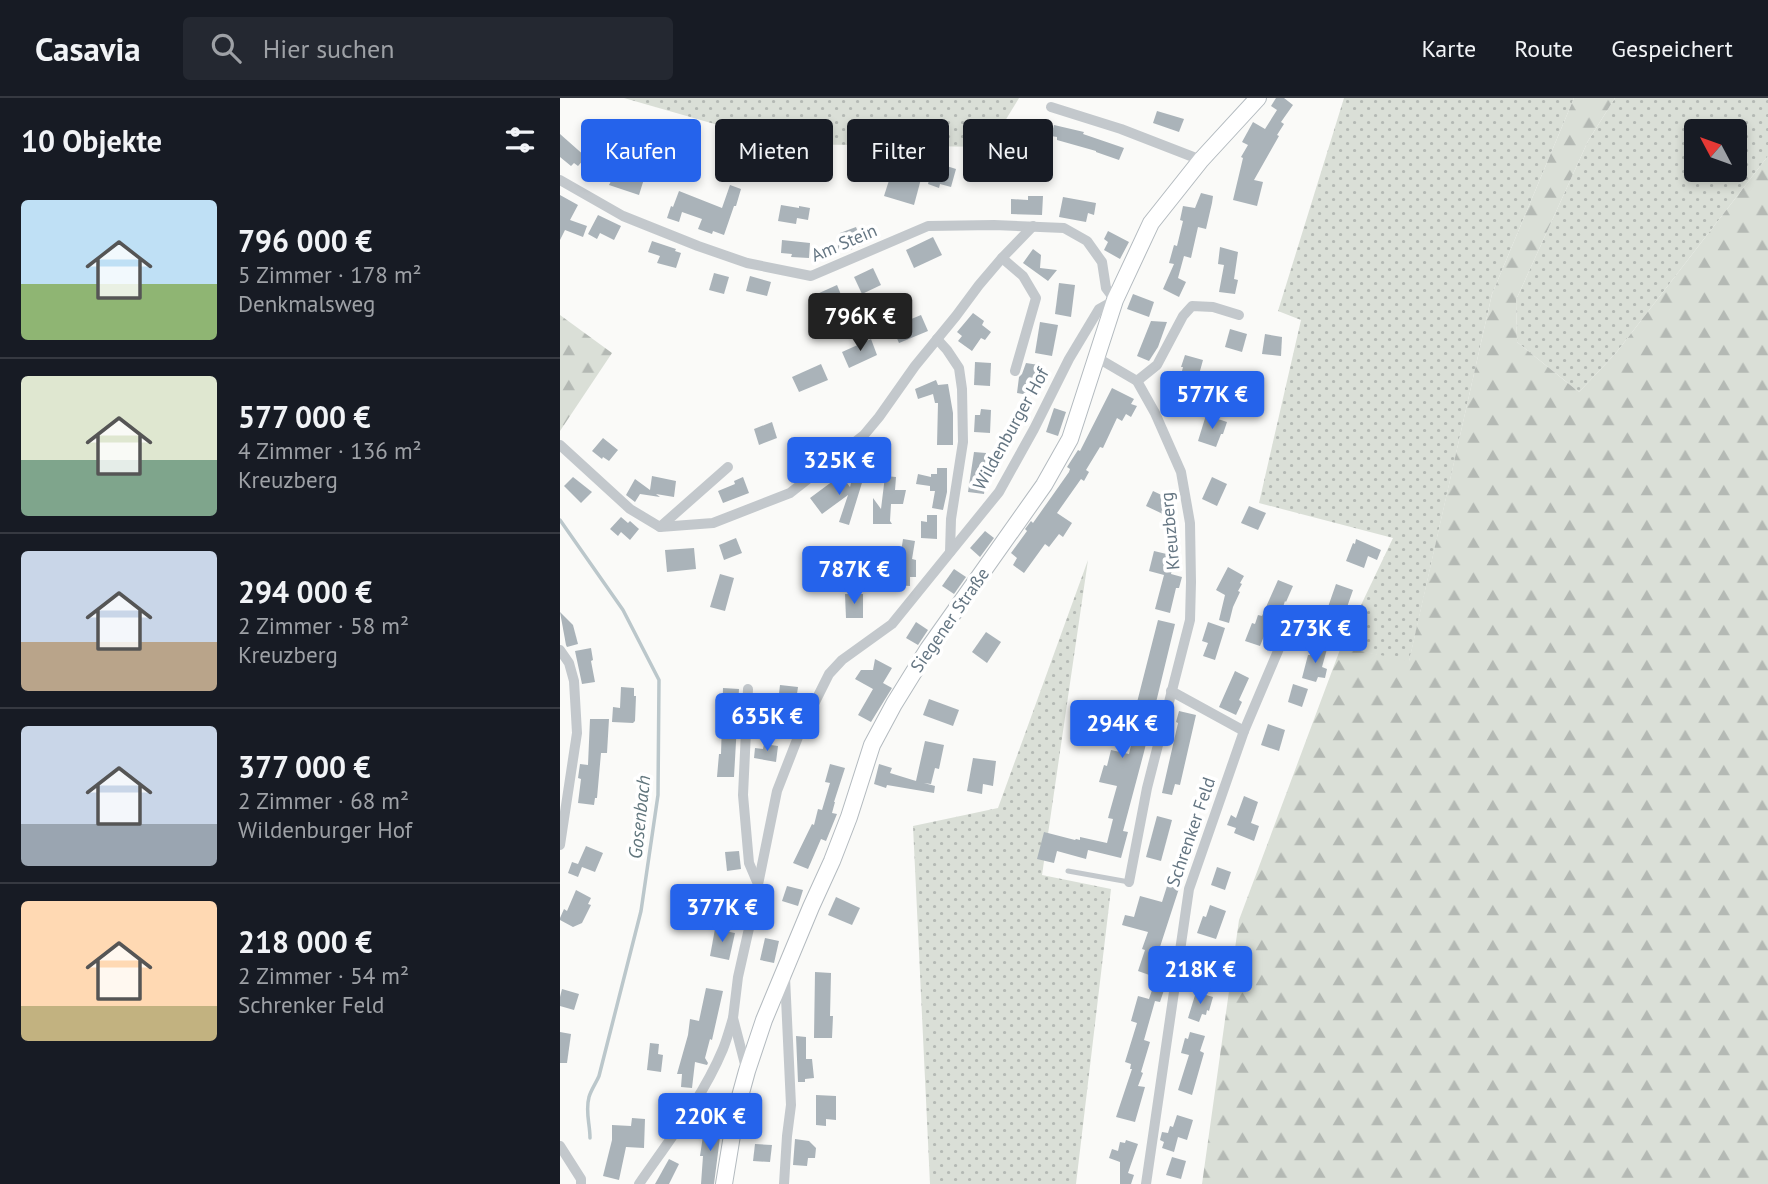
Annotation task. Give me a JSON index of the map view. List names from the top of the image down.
{
  "streets": {
    "main road": ["Siegener Straße"],
    "street": [
      "Am Stein",
      "Wildenburger Hof",
      "Kreuzberg",
      "Schrenker Feld"
    ]
  },
  "crossings": [
    ["Am Stein", "Wildenburger Hof"],
    ["Am Stein", "Siegener Straße"],
    ["Wildenburger Hof", "Siegener Straße"]
  ],
  "water": ["Gosenbach"],
  "north": "top left",
  "page": {
    "header": "Casavia",
    "search": "Hier suchen",
    "nav": ["Karte", "Route", "Gespeichert"],
    "heading": "10 Objekte",
    "chip": [
      "Kaufen",
      "Mieten",
      "Filter",
      "Neu"
    ],
    "list": [
      {
        "name": "796 000 €",
        "note": "5 Zimmer · 178 m² · Denkmalsweg"
      },
      {
        "name": "577 000 €",
        "note": "4 Zimmer · 136 m² · Kreuzberg"
      },
      {
        "name": "294 000 €",
        "note": "2 Zimmer · 58 m² · Kreuzberg"
      },
      {
        "name": "377 000 €",
        "note": "2 Zimmer · 68 m² · Wildenburger Hof"
      },
      {
        "name": "218 000 €",
        "note": "2 Zimmer · 54 m² · Schrenker Feld"
      }
    ],
    "price": [
      "796K €",
      "577K €",
      "325K €",
      "787K €",
      "273K €",
      "635K €",
      "294K €",
      "377K €",
      "218K €",
      "220K €"
    ]
  }
}
